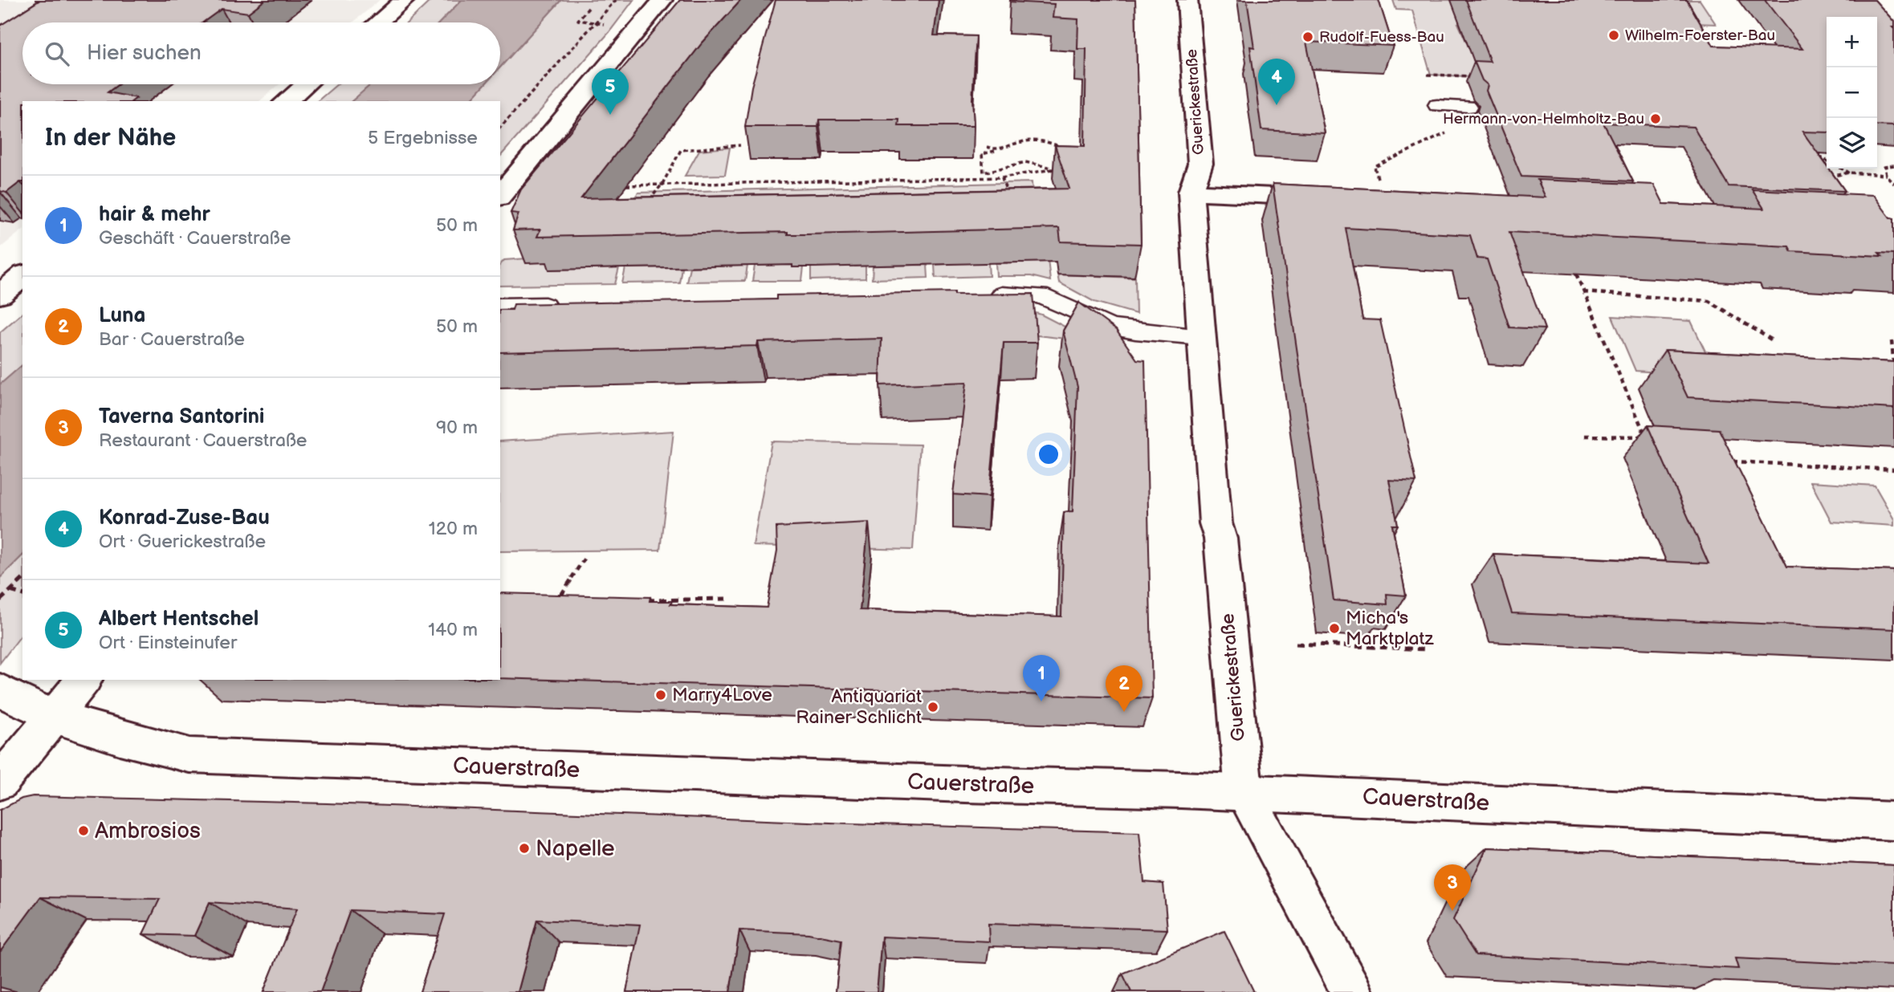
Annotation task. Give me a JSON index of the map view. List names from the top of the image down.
{
  "streets": {
    "street": ["Guerickestraße", "Cauerstraße"]
  },
  "crossings": [
    ["Guerickestraße", "Cauerstraße"]
  ],
  "places": [
    "Wilhelm-Foerster-Bau",
    "Rudolf-Fuess-Bau",
    "Hermann-von-Helmholtz-Bau",
    "Micha's Marktplatz",
    "Marry4Love",
    "Antiquariat Rainer Schlicht",
    "Ambrosios",
    "Napelle"
  ],
  "page": {
    "map_buttons": ["+", "−"],
    "search": "Hier suchen",
    "pins": [
      "4",
      "5",
      "1",
      "2",
      "3"
    ],
    "heading": ["In der Nähe", "5 Ergebnisse"],
    "list": [
      {
        "mark": "1",
        "name": "hair & mehr",
        "note": "Geschäft · Cauerstraße",
        "value": "50 m"
      },
      {
        "mark": "2",
        "name": "Luna",
        "note": "Bar · Cauerstraße",
        "value": "50 m"
      },
      {
        "mark": "3",
        "name": "Taverna Santorini",
        "note": "Restaurant · Cauerstraße",
        "value": "90 m"
      },
      {
        "mark": "4",
        "name": "Konrad-Zuse-Bau",
        "note": "Ort · Guerickestraße",
        "value": "120 m"
      },
      {
        "mark": "5",
        "name": "Albert Hentschel",
        "note": "Ort · Einsteinufer",
        "value": "140 m"
      }
    ]
  }
}
